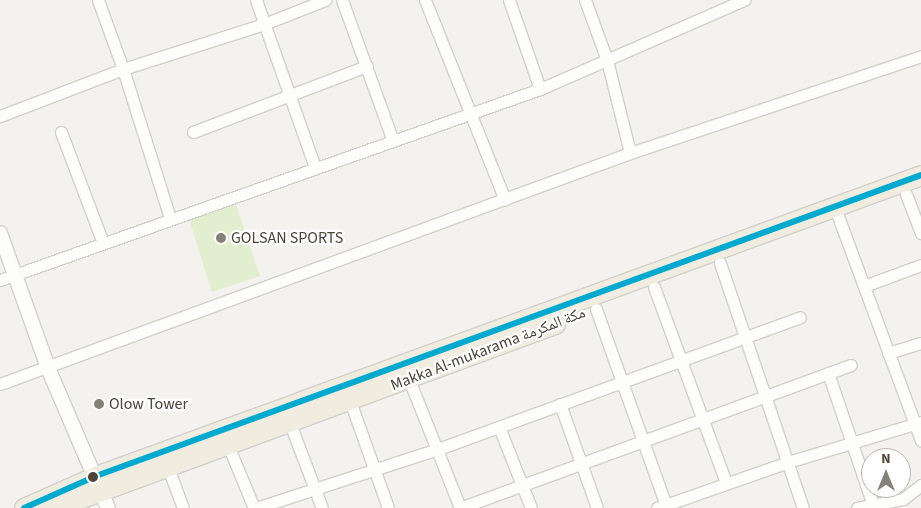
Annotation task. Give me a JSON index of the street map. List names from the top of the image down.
{
  "streets": {
    "highway": ["Makka Al-mukarama مكة المكرمة"]
  },
  "places": ["GOLSAN SPORTS", "Olow Tower"],
  "north": "top"
}
